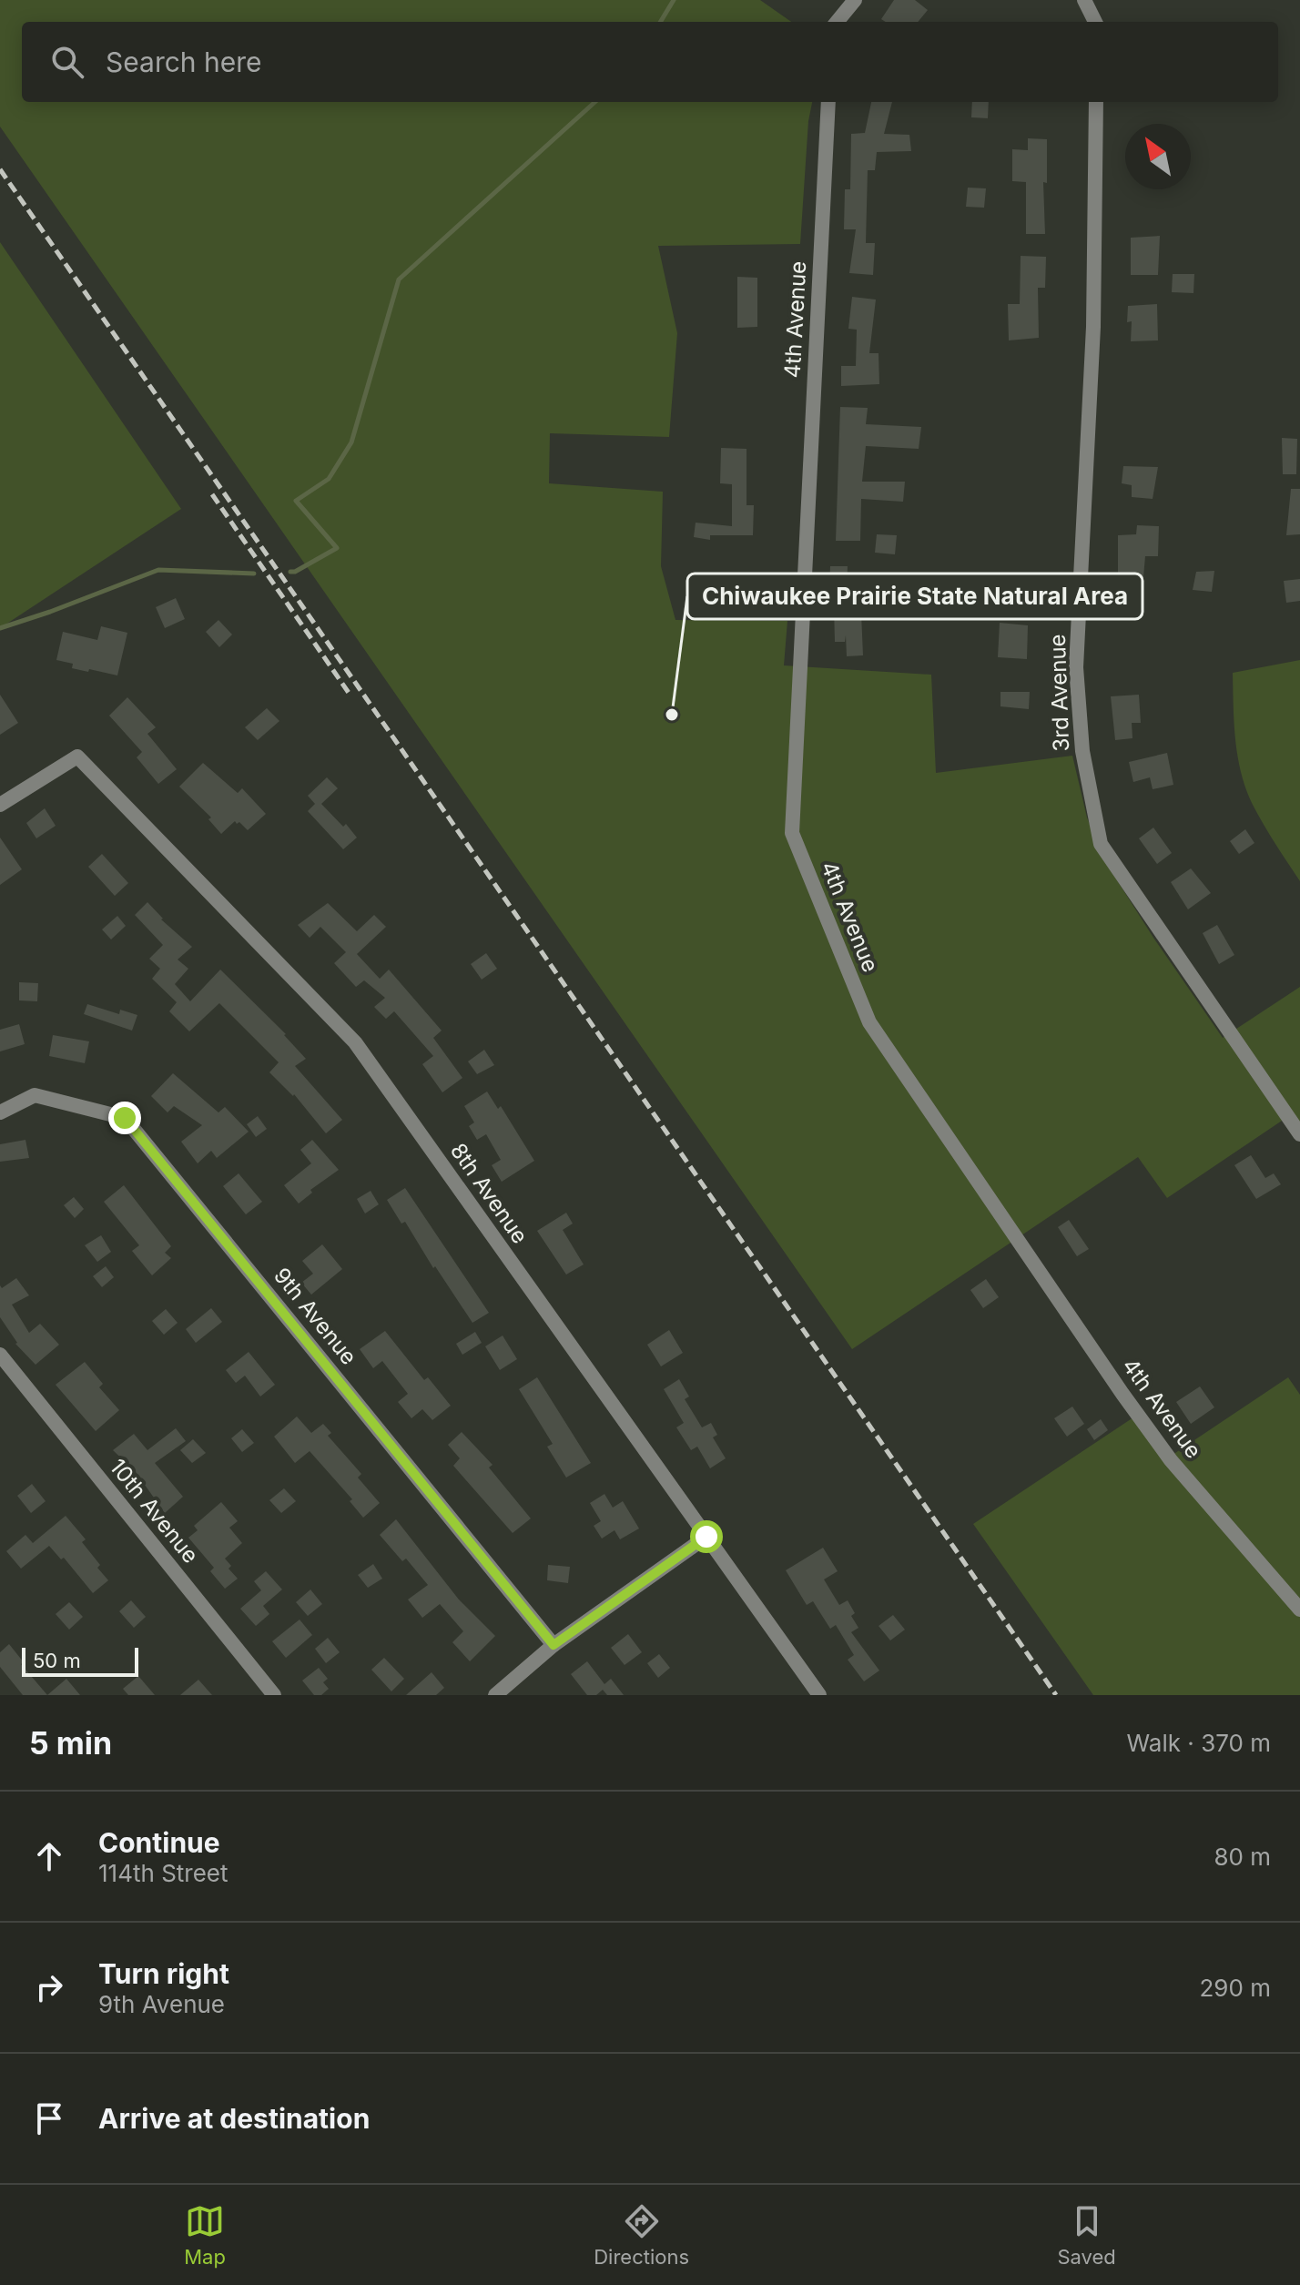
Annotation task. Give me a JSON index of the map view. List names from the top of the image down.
{
  "streets": {
    "street": [
      "4th Avenue",
      "3rd Avenue",
      "8th Avenue",
      "9th Avenue",
      "10th Avenue"
    ]
  },
  "places": ["Chiwaukee Prairie State Natural Area"],
  "scale_bar": "50 m",
  "north": "top left",
  "page": {
    "search": "Search here",
    "scale": "50 m",
    "heading": ["5 min", "Walk · 370 m"],
    "list": [
      ["Continue", "114th Street", "80 m"],
      ["Turn right", "9th Avenue", "290 m"],
      "Arrive at destination"
    ],
    "nav": ["Map", "Directions", "Saved"]
  }
}
